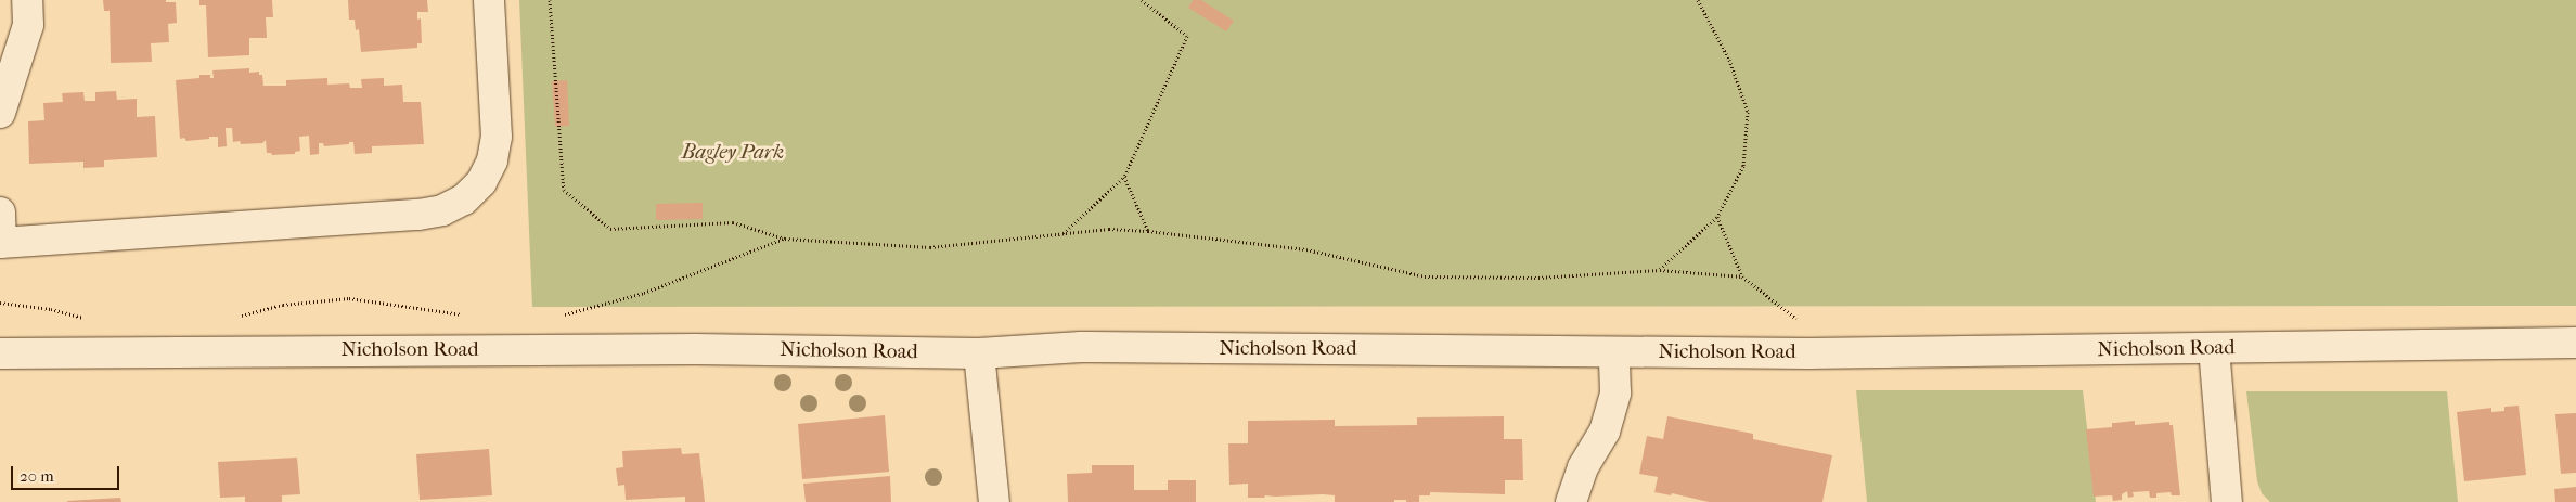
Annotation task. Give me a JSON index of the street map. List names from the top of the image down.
{
  "streets": {
    "street": ["Nicholson Road"]
  },
  "parks": ["Bagley Park"],
  "scale_bar": "20 m"
}
